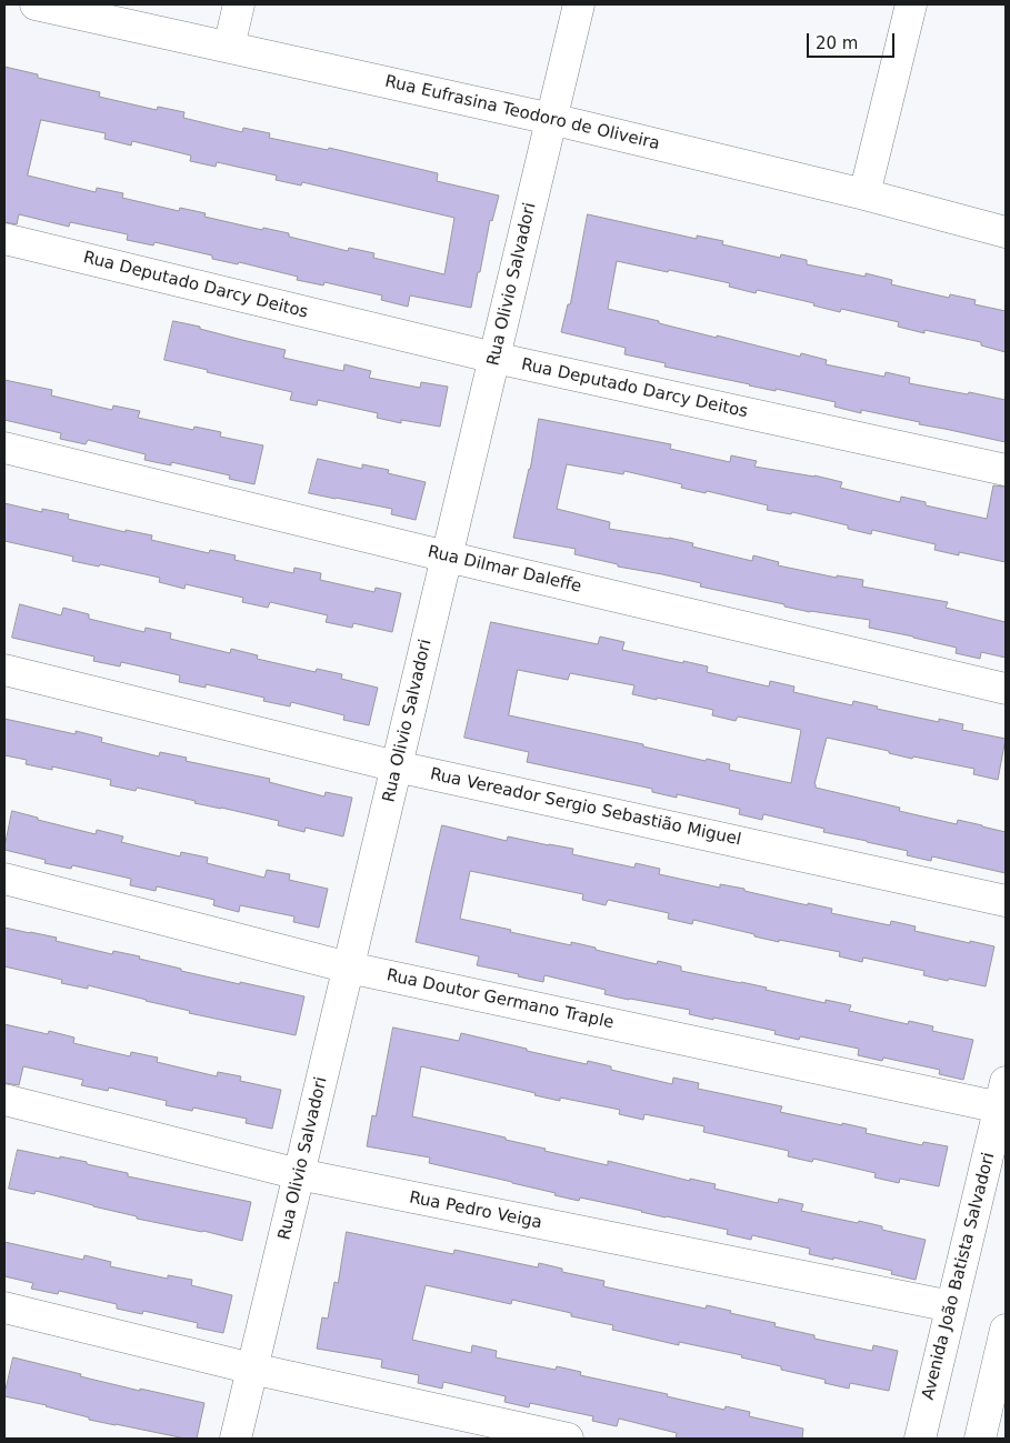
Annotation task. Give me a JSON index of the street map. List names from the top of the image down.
{
  "streets": {
    "street": [
      "Rua Eufrasina Teodoro de Oliveira",
      "Rua Olivio Salvadori",
      "Rua Deputado Darcy Deitos",
      "Rua Dilmar Daleffe",
      "Rua Vereador Sergio Sebastião Miguel",
      "Rua Doutor Germano Traple",
      "Rua Pedro Veiga",
      "Avenida João Batista Salvadori"
    ]
  },
  "crossings": [
    ["Rua Eufrasina Teodoro de Oliveira", "Rua Olivio Salvadori"],
    ["Rua Olivio Salvadori", "Rua Deputado Darcy Deitos"],
    ["Rua Olivio Salvadori", "Rua Dilmar Daleffe"],
    ["Rua Olivio Salvadori", "Rua Vereador Sergio Sebastião Miguel"],
    ["Rua Olivio Salvadori", "Rua Doutor Germano Traple"],
    ["Rua Olivio Salvadori", "Rua Pedro Veiga"],
    ["Rua Doutor Germano Traple", "Avenida João Batista Salvadori"],
    ["Rua Pedro Veiga", "Avenida João Batista Salvadori"]
  ],
  "scale_bar": "20 m"
}
